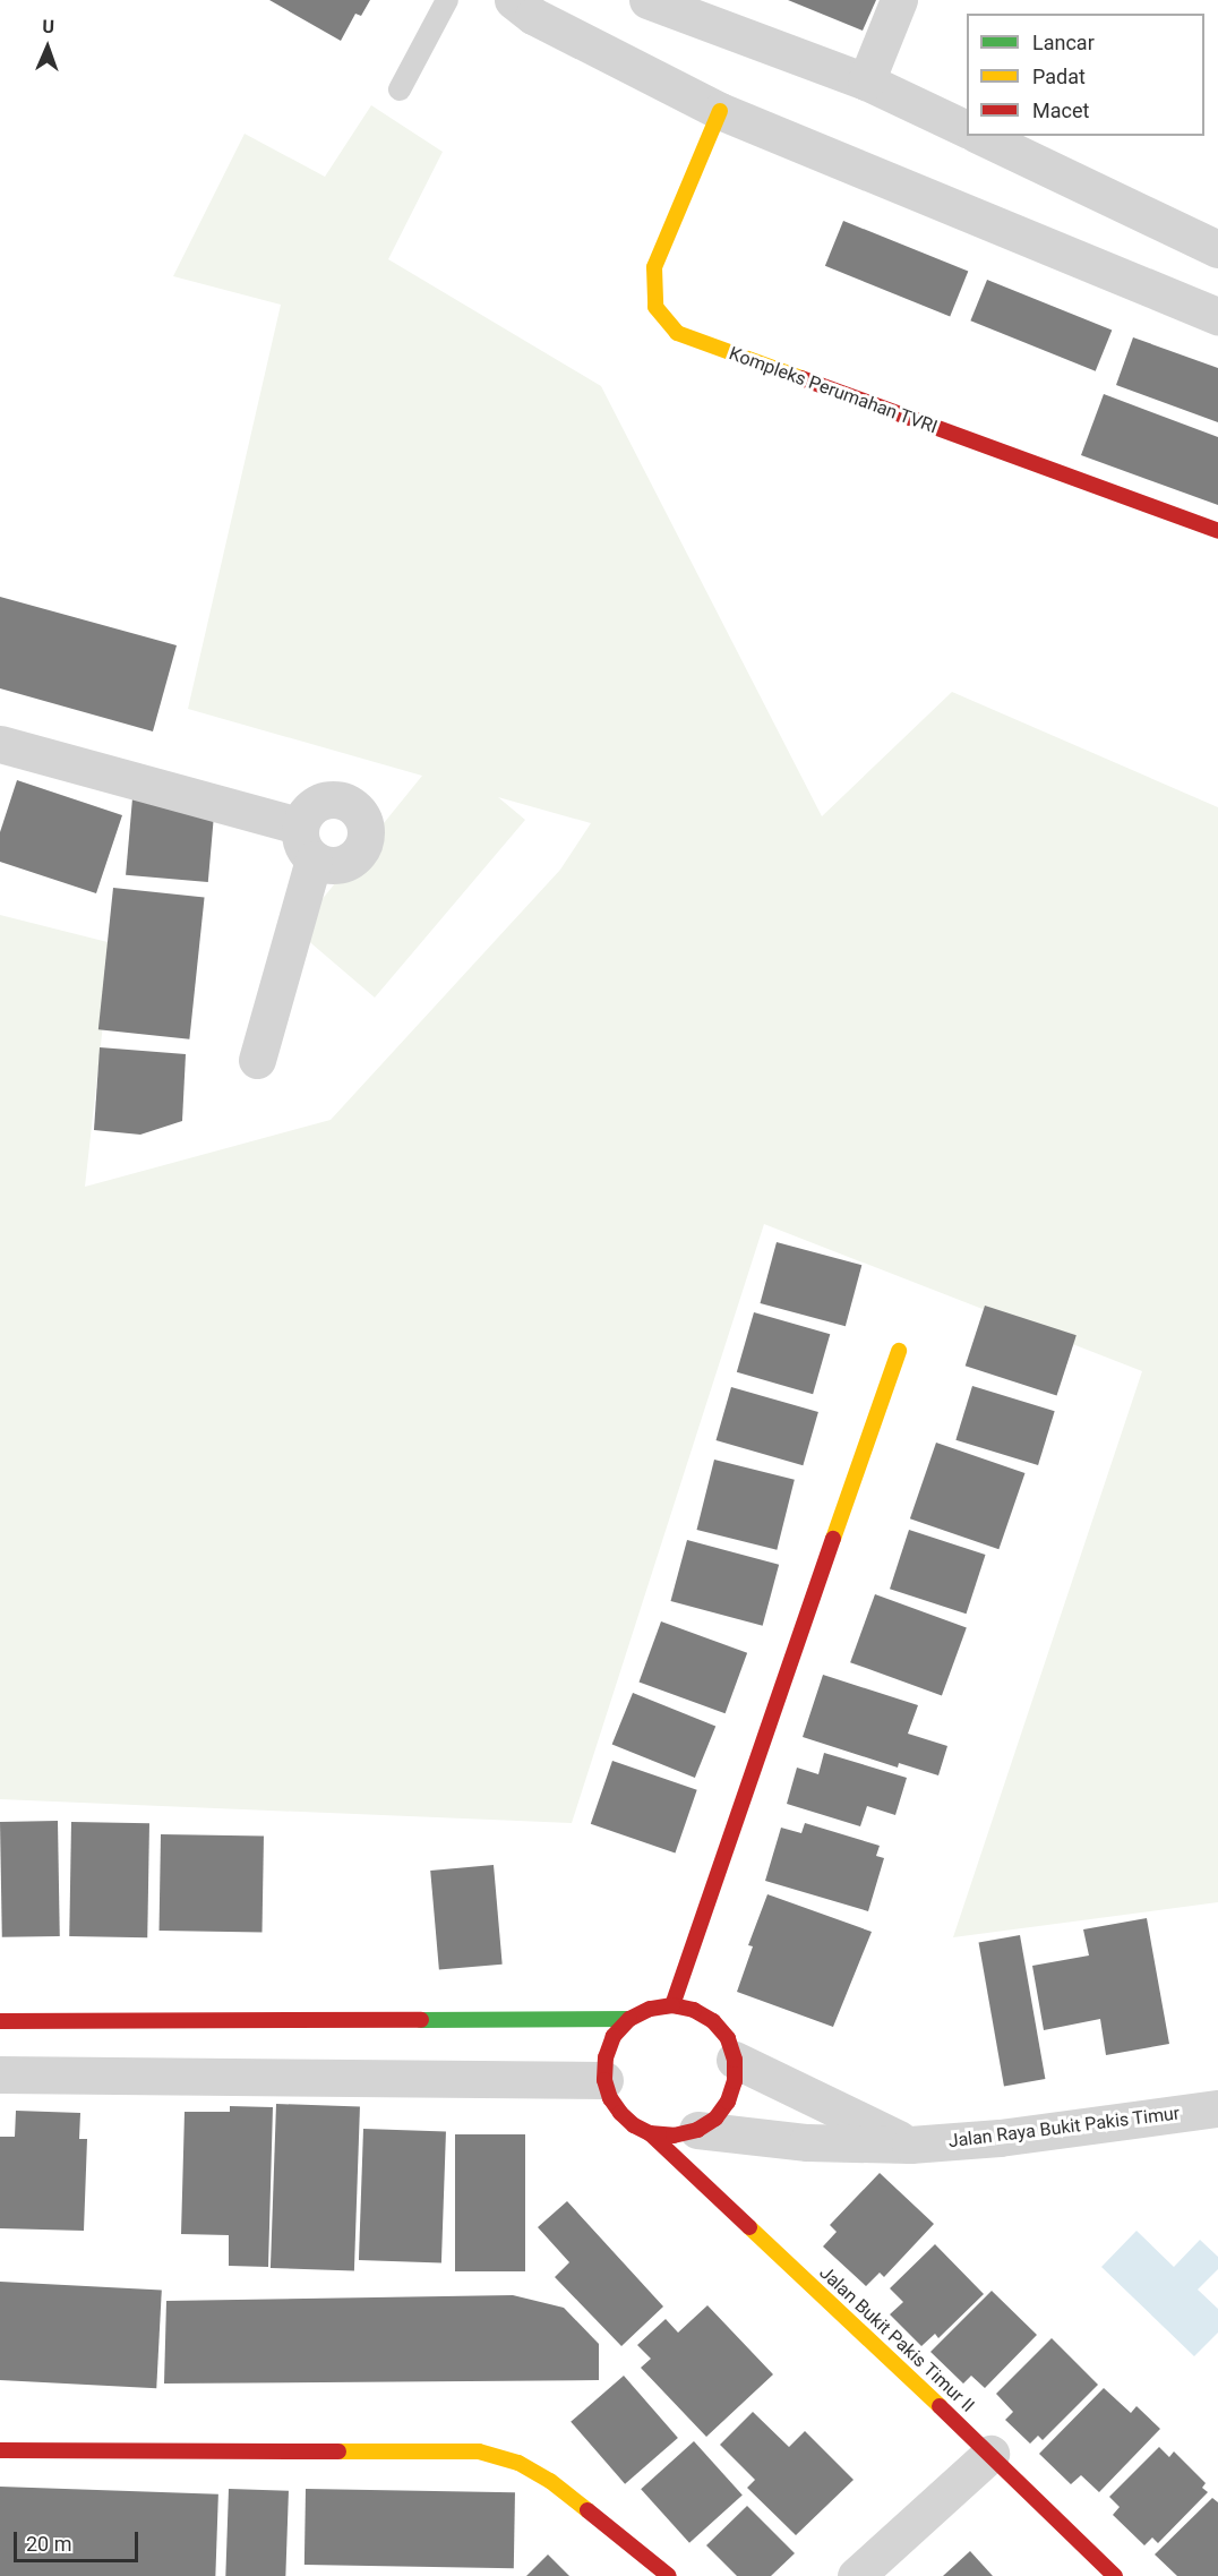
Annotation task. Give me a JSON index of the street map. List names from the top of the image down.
{
  "streets": {
    "street": ["Kompleks Perumahan TVRI", "Jalan Raya Bukit Pakis Timur", "Jalan Bukit Pakis Timur II"]
  },
  "crossings": [
    ["Jalan Raya Bukit Pakis Timur", "Jalan Bukit Pakis Timur II"]
  ],
  "legend": ["Lancar", "Padat", "Macet"],
  "scale_bar": "20 m",
  "north": "top"
}
